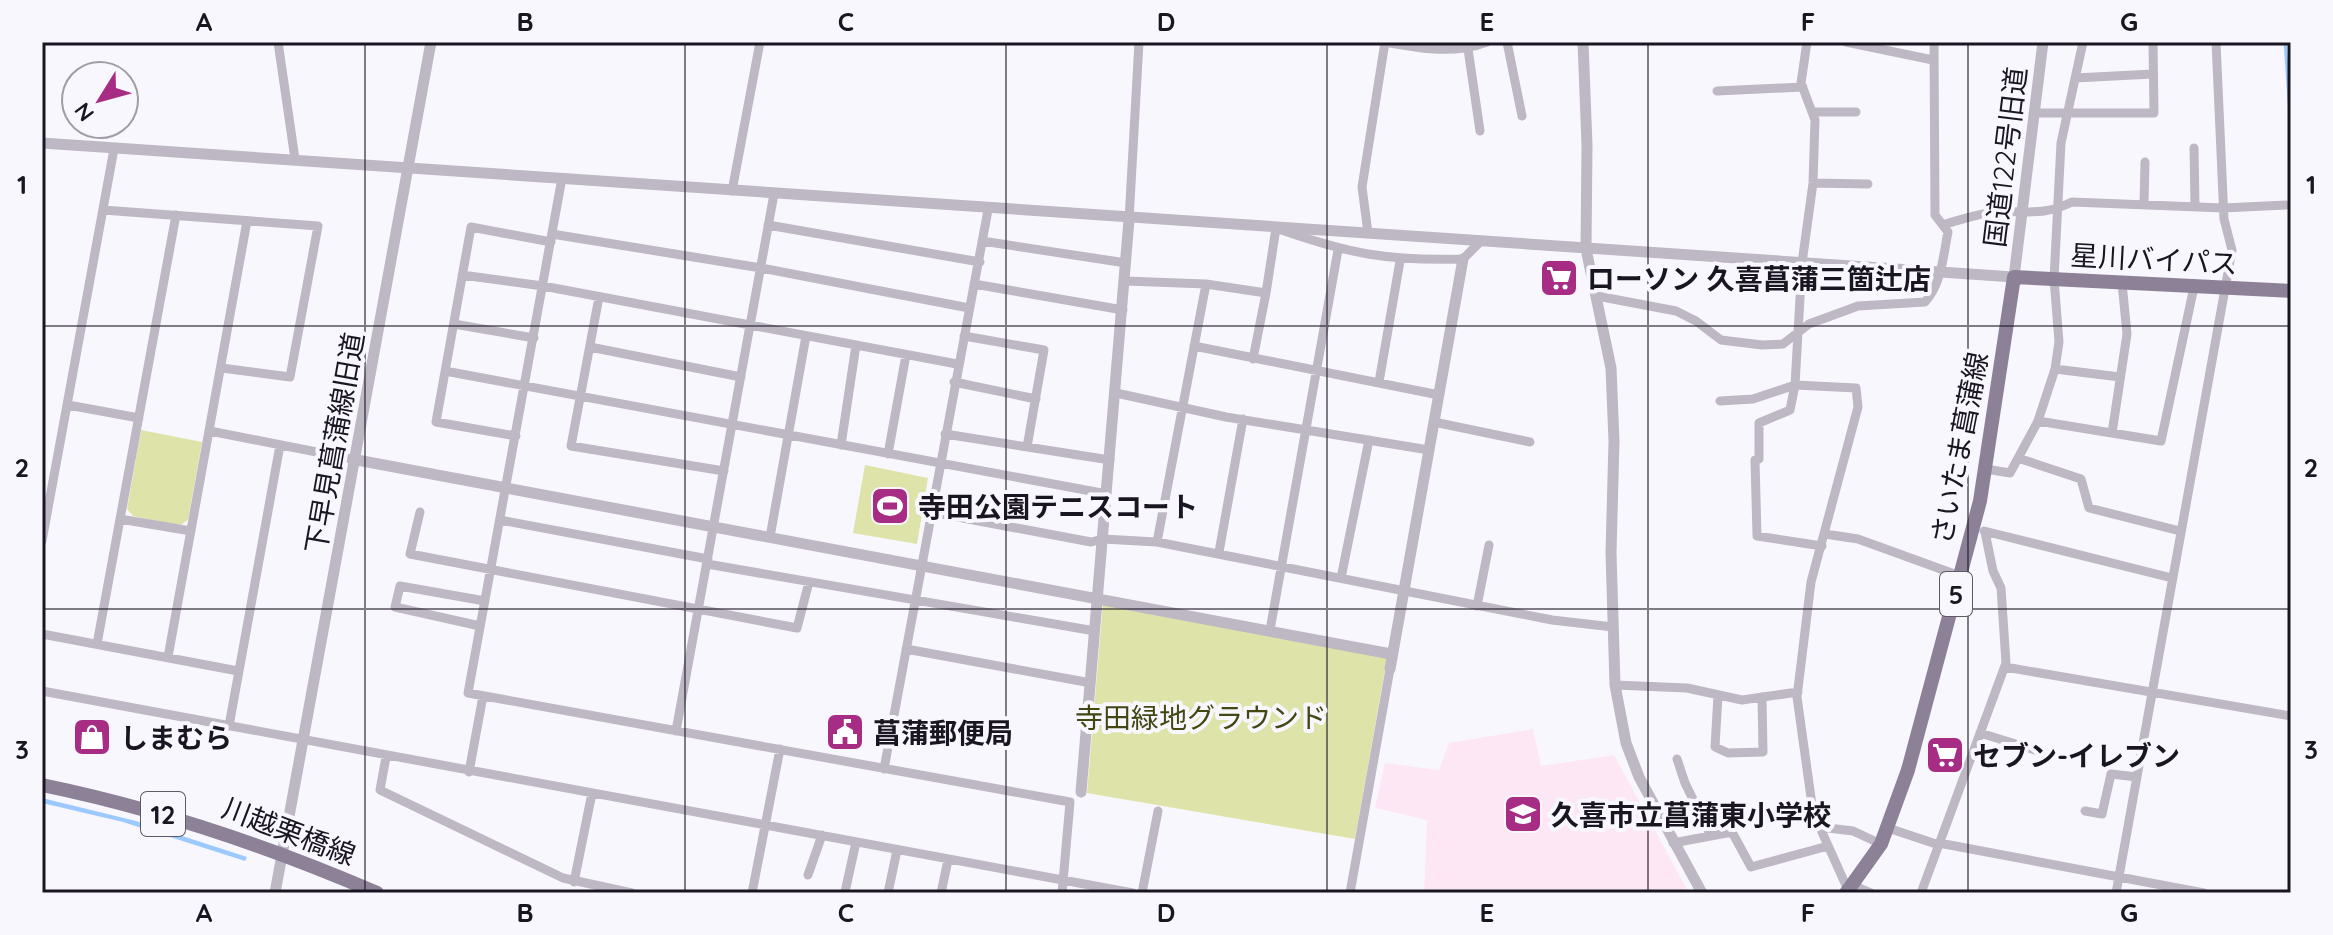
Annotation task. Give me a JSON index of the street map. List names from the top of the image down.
{
  "streets": {
    "main road": [
      "星川バイパス",
      "さいたま菖蒲線",
      "5",
      "12",
      "川越栗橋線"
    ],
    "street": ["国道122号旧道", "下早見菖蒲線旧道"]
  },
  "crossings": [
    ["国道122号旧道", "星川バイパス"],
    ["国道122号旧道", "さいたま菖蒲線"],
    ["星川バイパス", "さいたま菖蒲線"],
    ["下早見菖蒲線旧道", "川越栗橋線"]
  ],
  "parks": ["寺田緑地グラウンド"],
  "places": {
    "supermarket": ["ローソン 久喜菖蒲三箇辻店", "セブン-イレブン"],
    "sports": ["寺田公園テニスコート"],
    "public building": ["菖蒲郵便局"],
    "shop": ["しまむら"],
    "school or university": ["久喜市立菖蒲東小学校"]
  },
  "north": "bottom left",
  "grid": {
    "columns": [
      "A",
      "B",
      "C",
      "D",
      "E",
      "F",
      "G"
    ],
    "rows": ["1", "2", "3"]
  }
}
